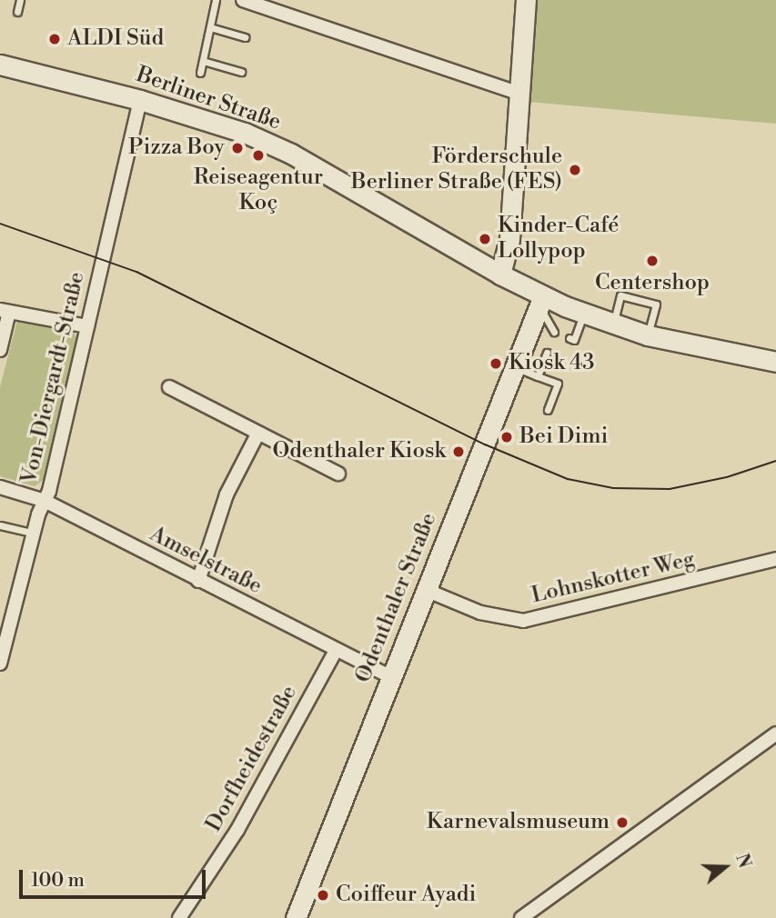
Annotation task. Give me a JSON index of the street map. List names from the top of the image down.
{
  "streets": {
    "main road": ["Berliner Straße", "Odenthaler Straße"],
    "street": [
      "Von-Diergardt-Straße",
      "Amselstraße",
      "Lohnskotter Weg",
      "Dorfheidestraße"
    ]
  },
  "crossings": [
    ["Berliner Straße", "Von-Diergardt-Straße"],
    ["Berliner Straße", "Odenthaler Straße"],
    ["Von-Diergardt-Straße", "Amselstraße"],
    ["Amselstraße", "Odenthaler Straße"],
    ["Amselstraße", "Dorfheidestraße"],
    ["Lohnskotter Weg", "Odenthaler Straße"]
  ],
  "places": [
    "ALDI Süd",
    "Pizza Boy",
    "Reiseagentur Koç",
    "Förderschule Berliner Straße (FES)",
    "Kinder-Café Lollypop",
    "Centershop",
    "Kiosk 43",
    "Bei Dimi",
    "Odenthaler Kiosk",
    "Karnevalsmuseum",
    "Coiffeur Ayadi"
  ],
  "scale_bar": "100 m",
  "north": "right"
}
